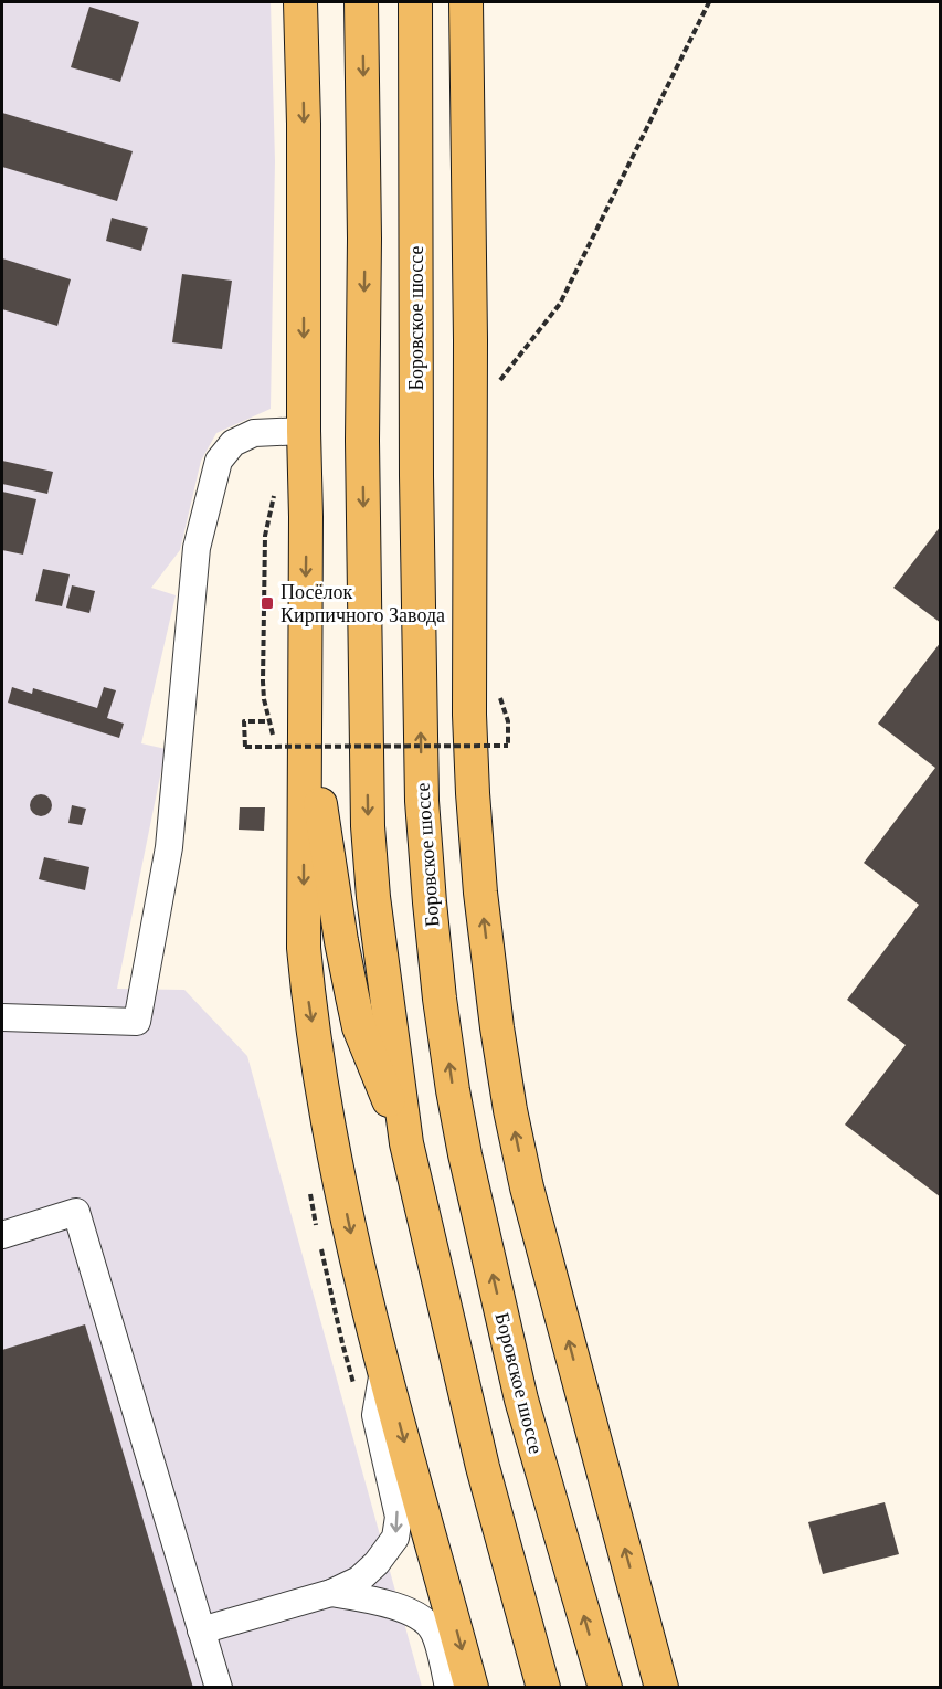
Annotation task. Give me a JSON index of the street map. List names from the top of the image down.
{
  "streets": {
    "main road": ["Боровское шоссе"]
  },
  "places": {
    "transit": ["Посёлок Кирпичного Завода"]
  }
}
